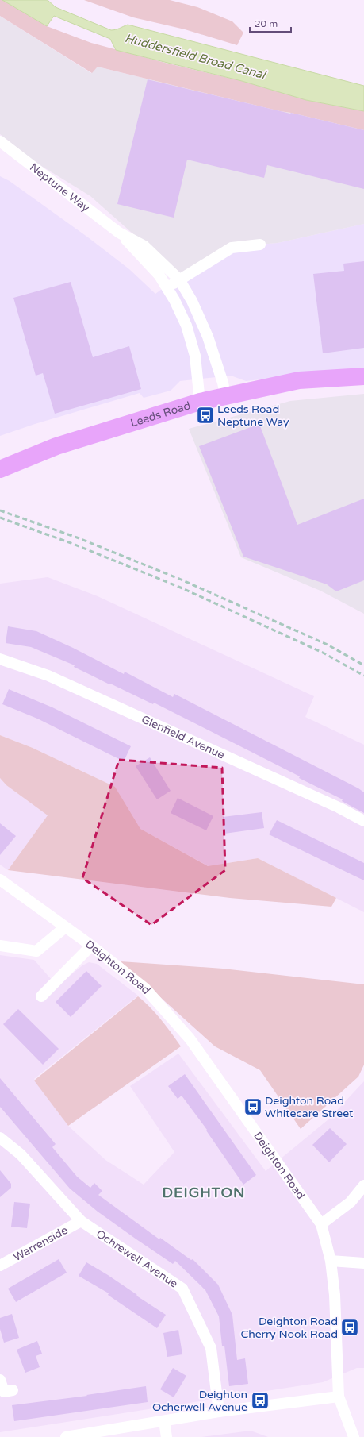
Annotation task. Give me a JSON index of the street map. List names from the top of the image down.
{
  "streets": {
    "main road": ["Leeds Road"],
    "street": [
      "Neptune Way",
      "Glenfield Avenue",
      "Deighton Road",
      "Warrenside",
      "Ochrewell Avenue"
    ]
  },
  "crossings": [
    ["Neptune Way", "Leeds Road"],
    ["Warrenside", "Ochrewell Avenue"]
  ],
  "districts": ["DEIGHTON"],
  "water": ["Huddersfield Broad Canal"],
  "places": {
    "bus stop": [
      "Leeds Road Neptune Way",
      "Deighton Road Whitecare Street",
      "Deighton Road Cherry Nook Road",
      "Deighton Ocherwell Avenue"
    ]
  },
  "scale_bar": "20 m"
}
